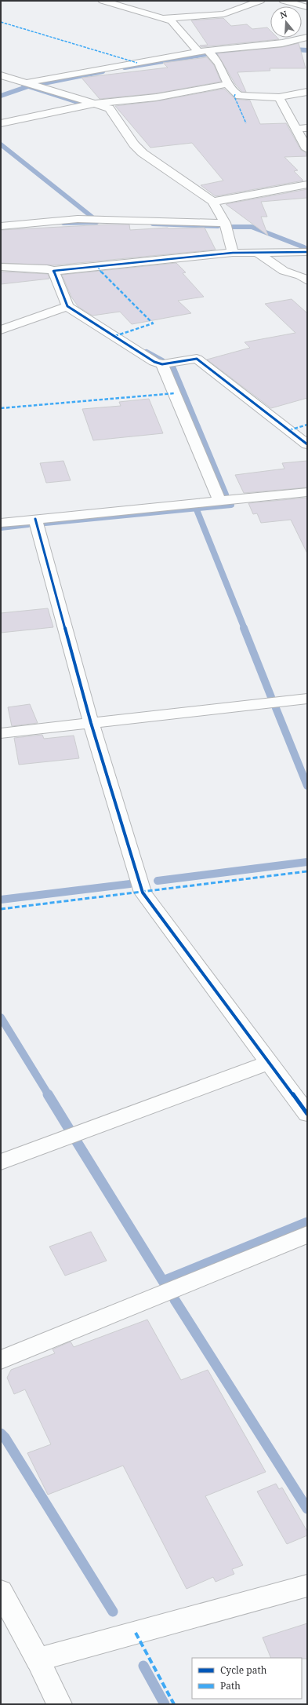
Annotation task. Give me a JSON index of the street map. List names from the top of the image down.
{
  "legend": ["Cycle path", "Path"],
  "north": "top"
}
